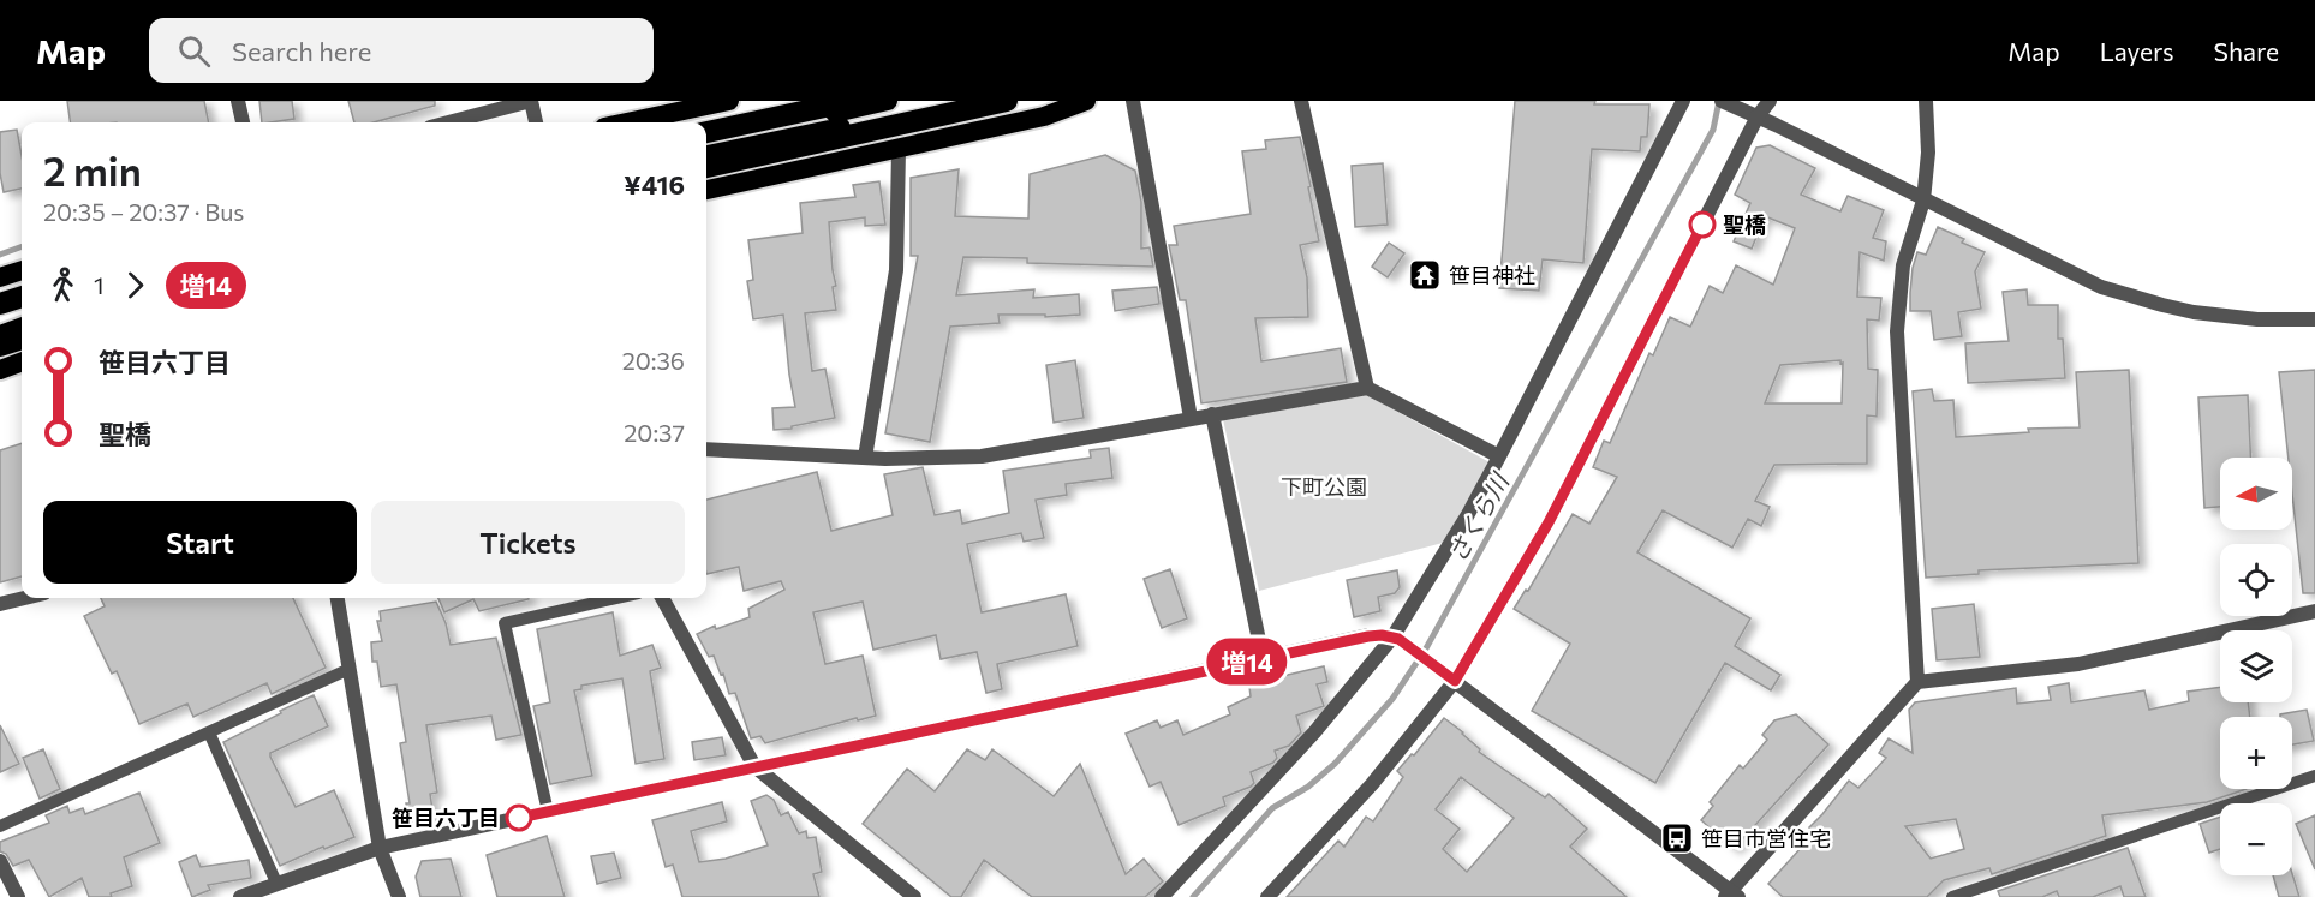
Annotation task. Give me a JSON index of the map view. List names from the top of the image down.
{
  "water": ["さくら川"],
  "parks": ["下町公園"],
  "places": {
    "other": ["聖橋", "笹目六丁目"],
    "temple": ["笹目神社"],
    "bus stop": ["笹目市営住宅"]
  },
  "lines": ["bus line 増14"],
  "north": "left",
  "page": {
    "header": "Map",
    "search": "Search here",
    "nav": ["Map", "Layers", "Share"],
    "on_map": "増14",
    "heading": ["2 min", "20:35 – 20:37 · Bus", "¥416"],
    "legs": ["1", "増14"],
    "list": [
      {
        "name": "笹目六丁目",
        "value": "20:36"
      },
      {
        "name": "聖橋",
        "value": "20:37"
      }
    ],
    "map_buttons": ["+", "−"],
    "buttons": ["Start", "Tickets"]
  }
}
